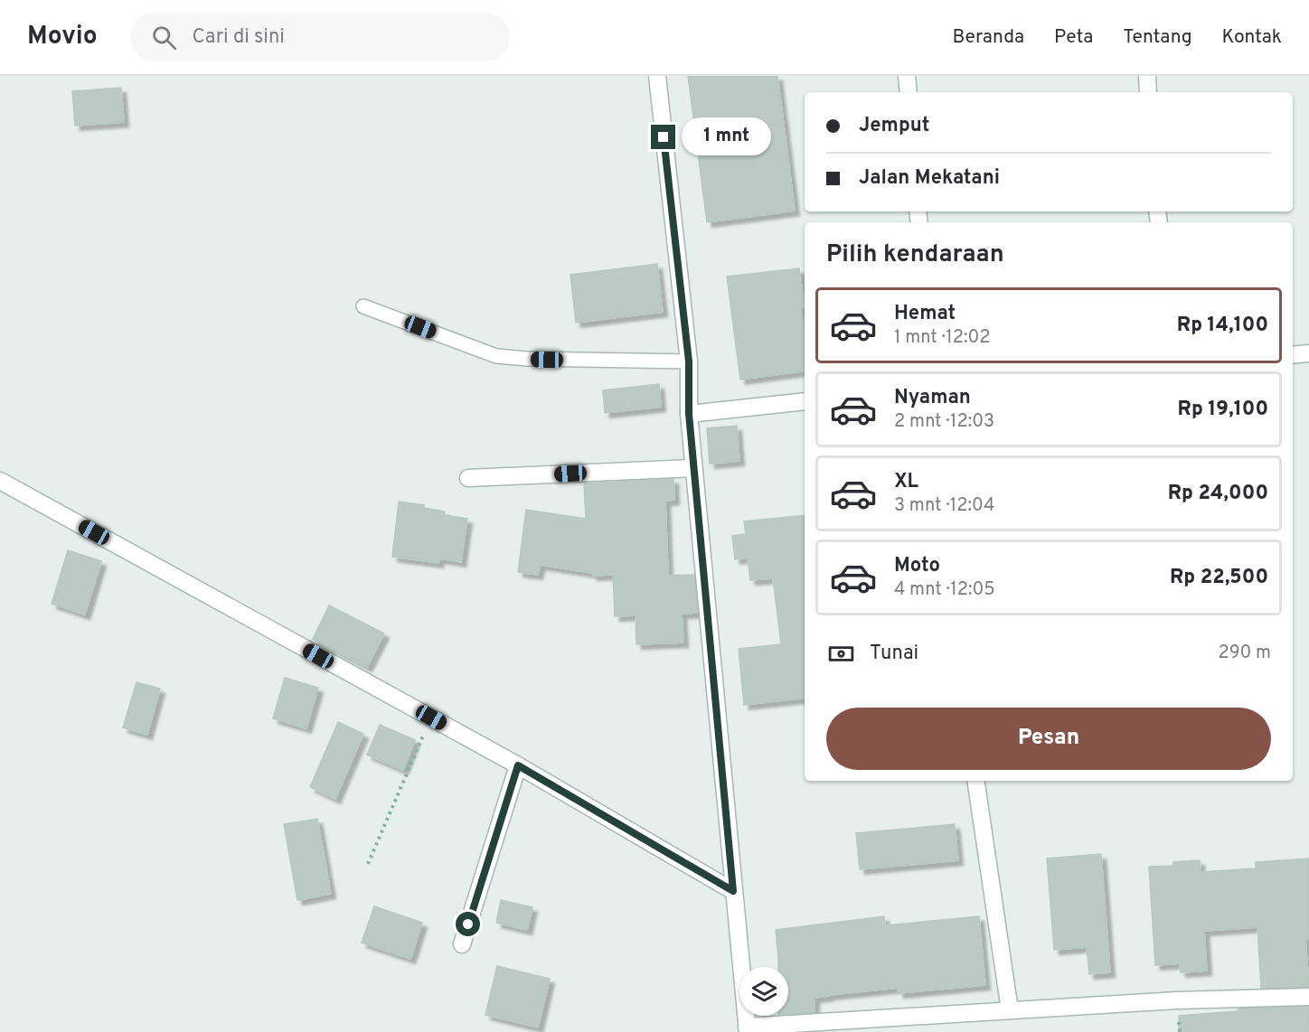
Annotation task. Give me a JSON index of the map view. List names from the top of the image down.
{
  "page": {
    "header": "Movio",
    "search": "Cari di sini",
    "nav": [
      "Beranda",
      "Peta",
      "Tentang",
      "Kontak"
    ],
    "banner": ["Jemput", "Jalan Mekatani"],
    "bubble": "1 mnt",
    "heading": "Pilih kendaraan",
    "list": [
      {
        "name": "Hemat",
        "note": "1 mnt · 12:02",
        "value": "Rp 14,100"
      },
      {
        "name": "Nyaman",
        "note": "2 mnt · 12:03",
        "value": "Rp 19,100"
      },
      {
        "name": "XL",
        "note": "3 mnt · 12:04",
        "value": "Rp 24,000"
      },
      {
        "name": "Moto",
        "note": "4 mnt · 12:05",
        "value": "Rp 22,500"
      }
    ],
    "pay": ["Tunai", "290 m"],
    "buttons": "Pesan"
  }
}
